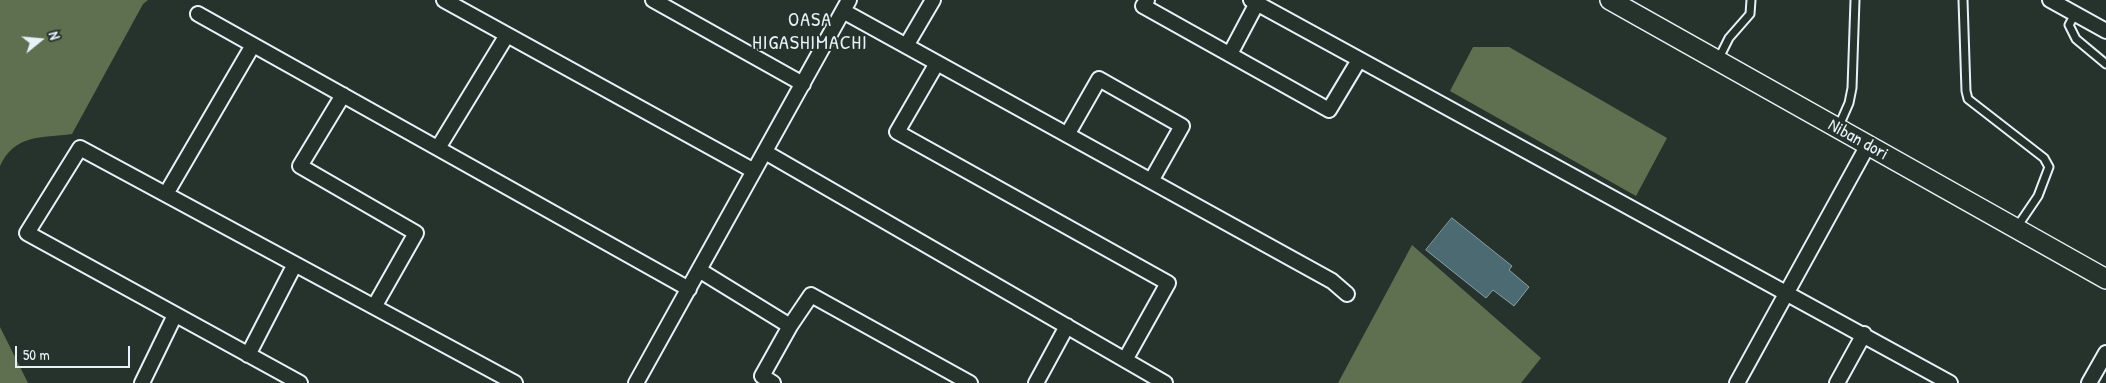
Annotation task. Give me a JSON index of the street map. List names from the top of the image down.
{
  "streets": {
    "main road": ["Niban dori"]
  },
  "districts": ["OASA HIGASHIMACHI"],
  "scale_bar": "50 m",
  "north": "right"
}
